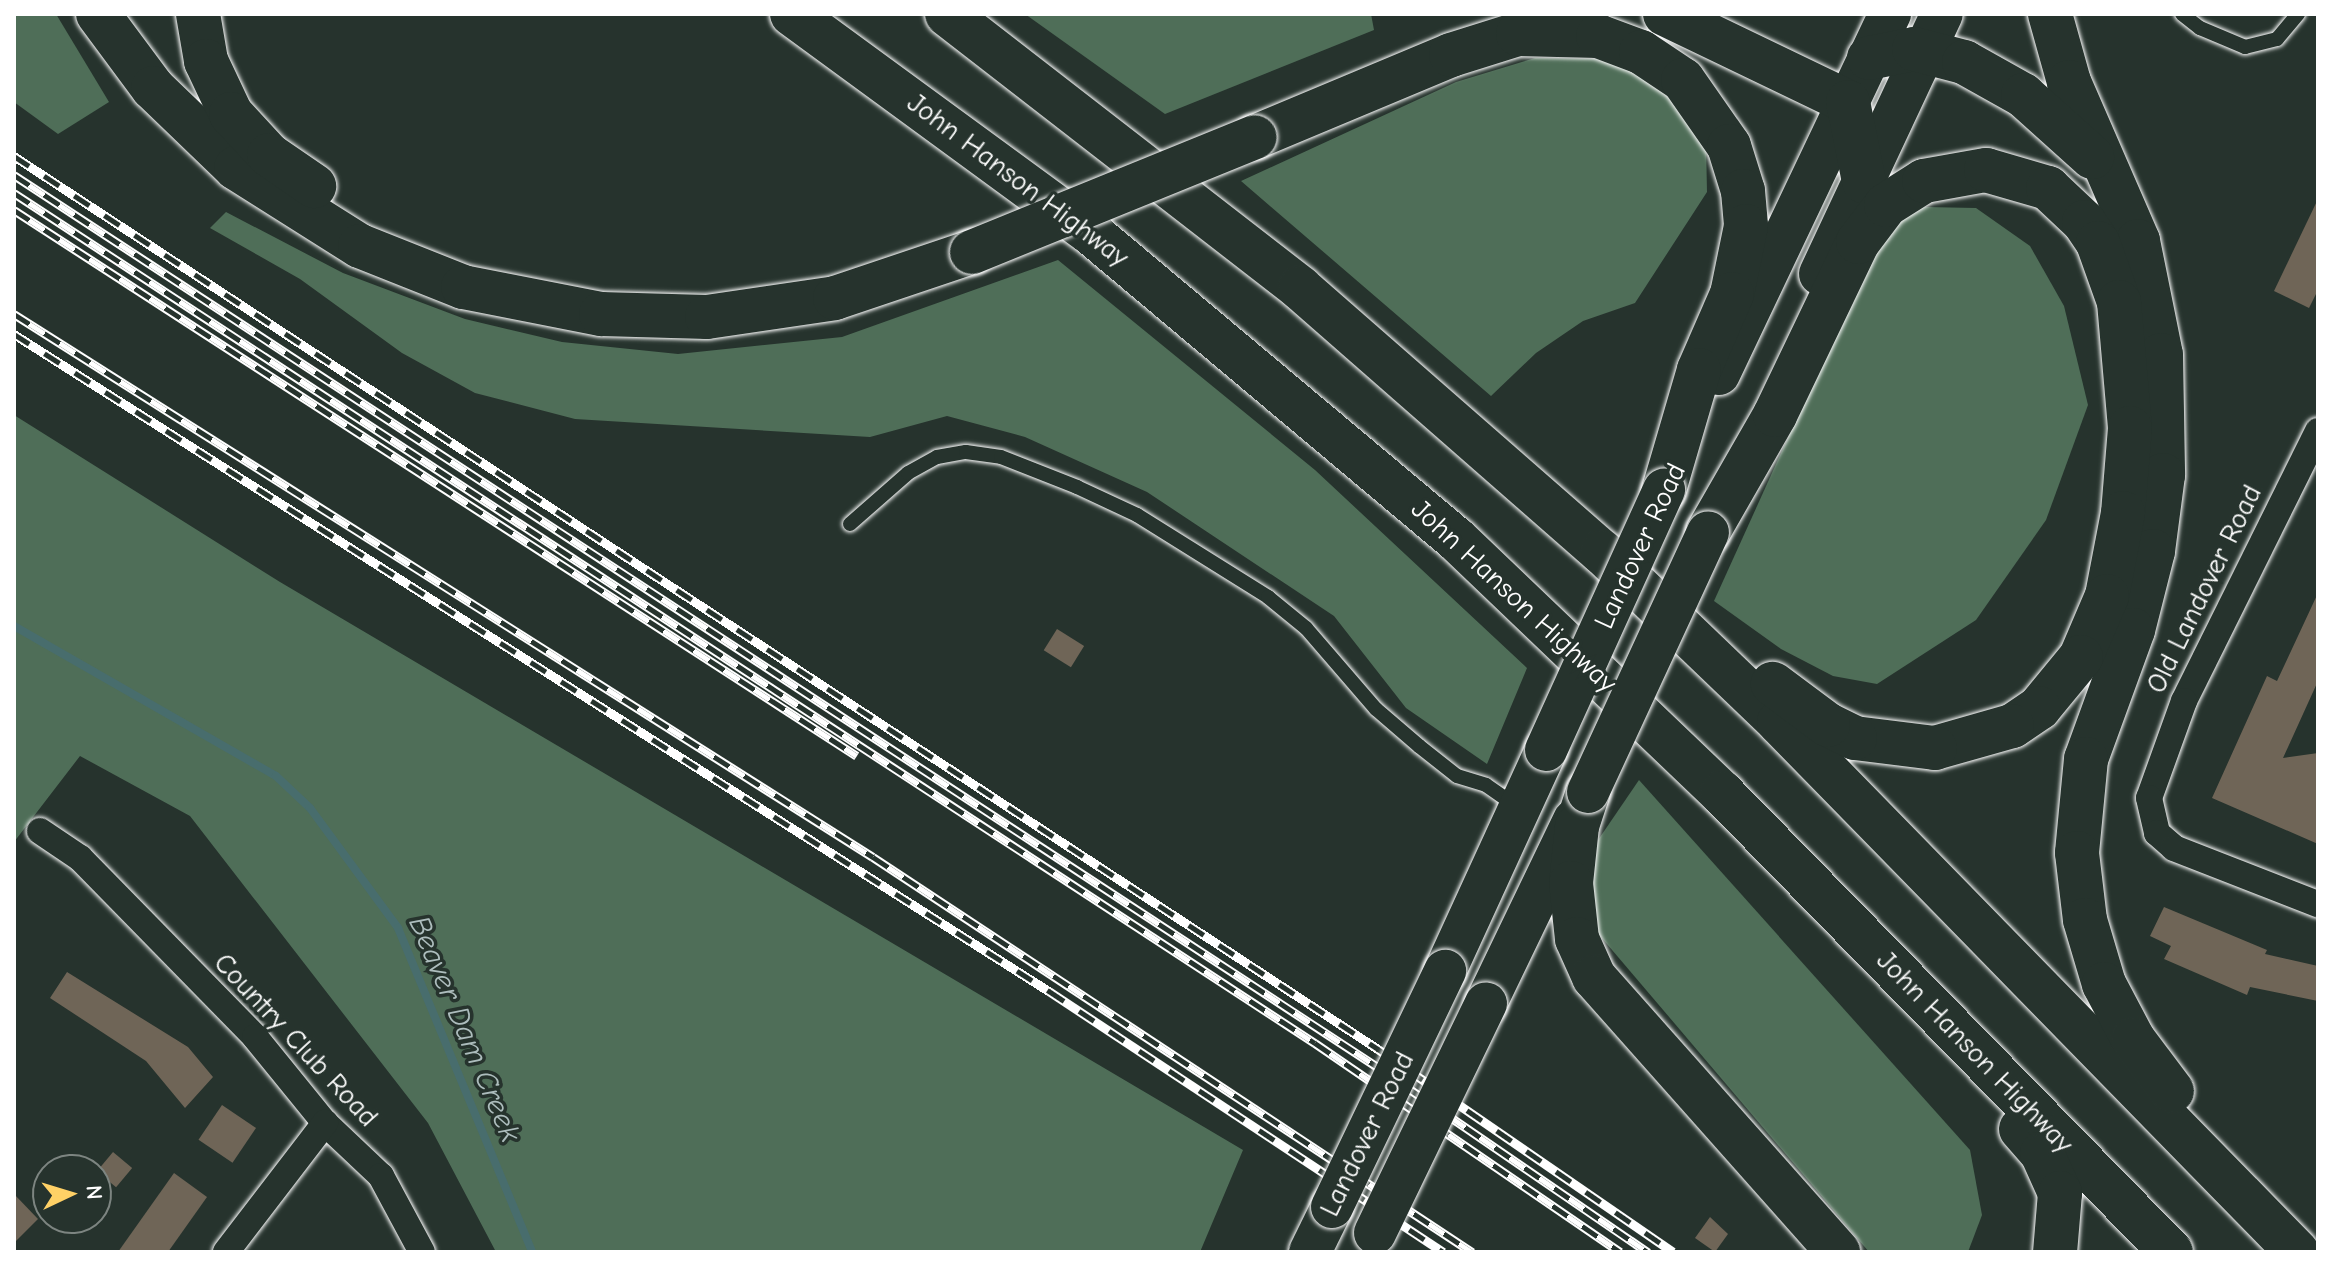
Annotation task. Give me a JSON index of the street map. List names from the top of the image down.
{
  "streets": {
    "highway": ["John Hanson Highway"],
    "main road": ["Landover Road"],
    "street": ["Old Landover Road", "Country Club Road"]
  },
  "water": ["Beaver Dam Creek"],
  "north": "right"
}
